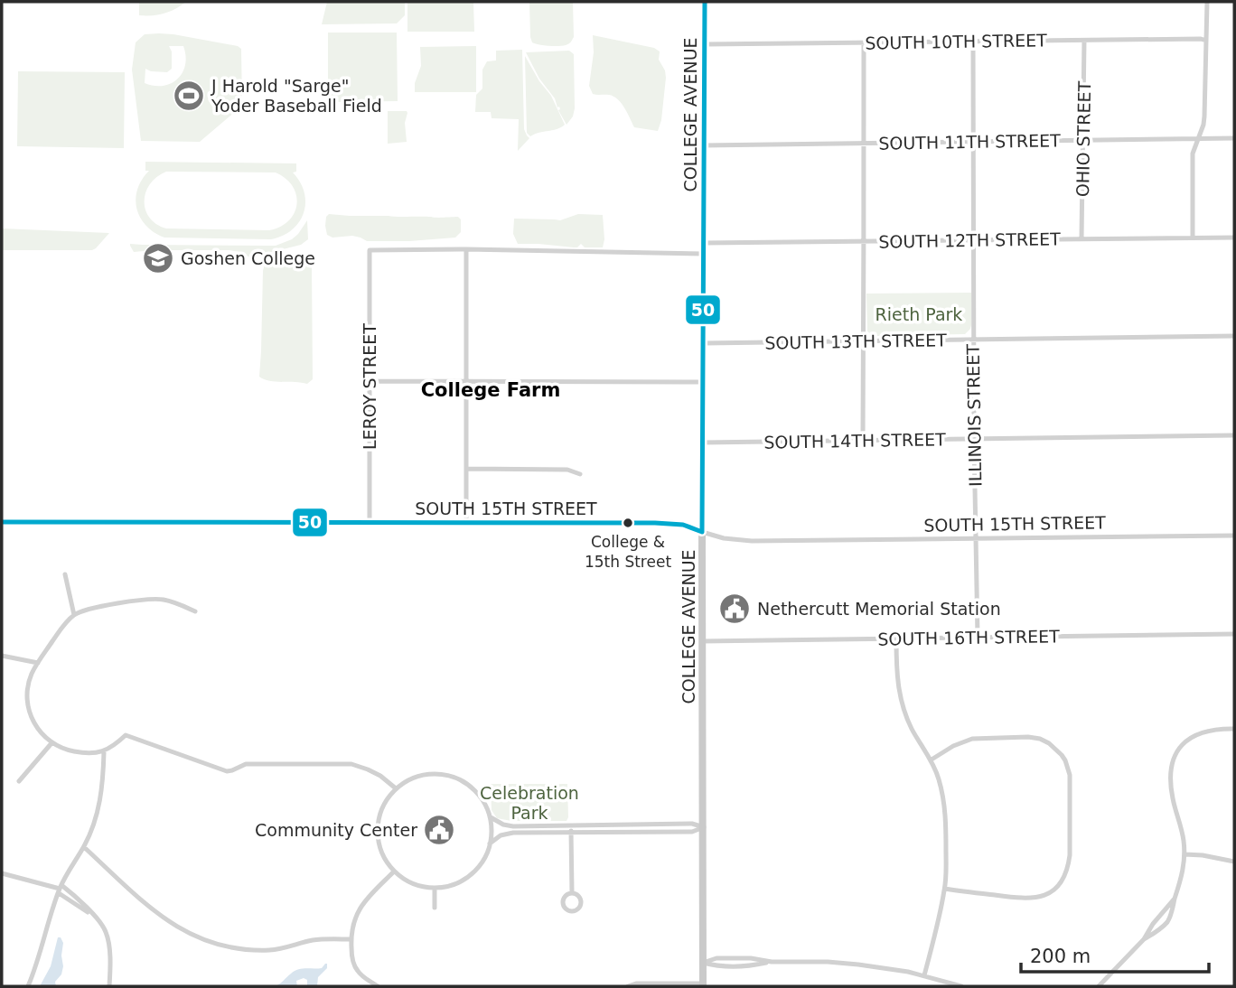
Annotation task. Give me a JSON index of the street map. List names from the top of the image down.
{
  "streets": {
    "main road": ["COLLEGE AVENUE", "SOUTH 15TH STREET"],
    "street": [
      "SOUTH 10TH STREET",
      "OHIO STREET",
      "SOUTH 11TH STREET",
      "SOUTH 12TH STREET",
      "SOUTH 13TH STREET",
      "LEROY STREET",
      "ILLINOIS STREET",
      "SOUTH 14TH STREET",
      "SOUTH 16TH STREET"
    ]
  },
  "crossings": [
    ["SOUTH 10TH STREET", "COLLEGE AVENUE"],
    ["SOUTH 10TH STREET", "OHIO STREET"],
    ["SOUTH 10TH STREET", "ILLINOIS STREET"],
    ["COLLEGE AVENUE", "SOUTH 11TH STREET"],
    ["COLLEGE AVENUE", "SOUTH 12TH STREET"],
    ["COLLEGE AVENUE", "SOUTH 13TH STREET"],
    ["COLLEGE AVENUE", "SOUTH 14TH STREET"],
    ["COLLEGE AVENUE", "SOUTH 15TH STREET"],
    ["COLLEGE AVENUE", "SOUTH 16TH STREET"],
    ["OHIO STREET", "SOUTH 11TH STREET"],
    ["OHIO STREET", "SOUTH 12TH STREET"],
    ["SOUTH 11TH STREET", "ILLINOIS STREET"],
    ["SOUTH 12TH STREET", "ILLINOIS STREET"],
    ["SOUTH 13TH STREET", "ILLINOIS STREET"],
    ["LEROY STREET", "SOUTH 15TH STREET"],
    ["ILLINOIS STREET", "SOUTH 14TH STREET"],
    ["ILLINOIS STREET", "SOUTH 15TH STREET"],
    ["ILLINOIS STREET", "SOUTH 16TH STREET"]
  ],
  "districts": ["College Farm"],
  "parks": ["Rieth Park", "Celebration Park"],
  "places": {
    "sports": ["J Harold \"Sarge\" Yoder Baseball Field"],
    "school or university": ["Goshen College"],
    "other": ["College & 15th Street"],
    "public building": ["Nethercutt Memorial Station", "Community Center"]
  },
  "lines": ["transit line 50"],
  "scale_bar": "200 m"
}
